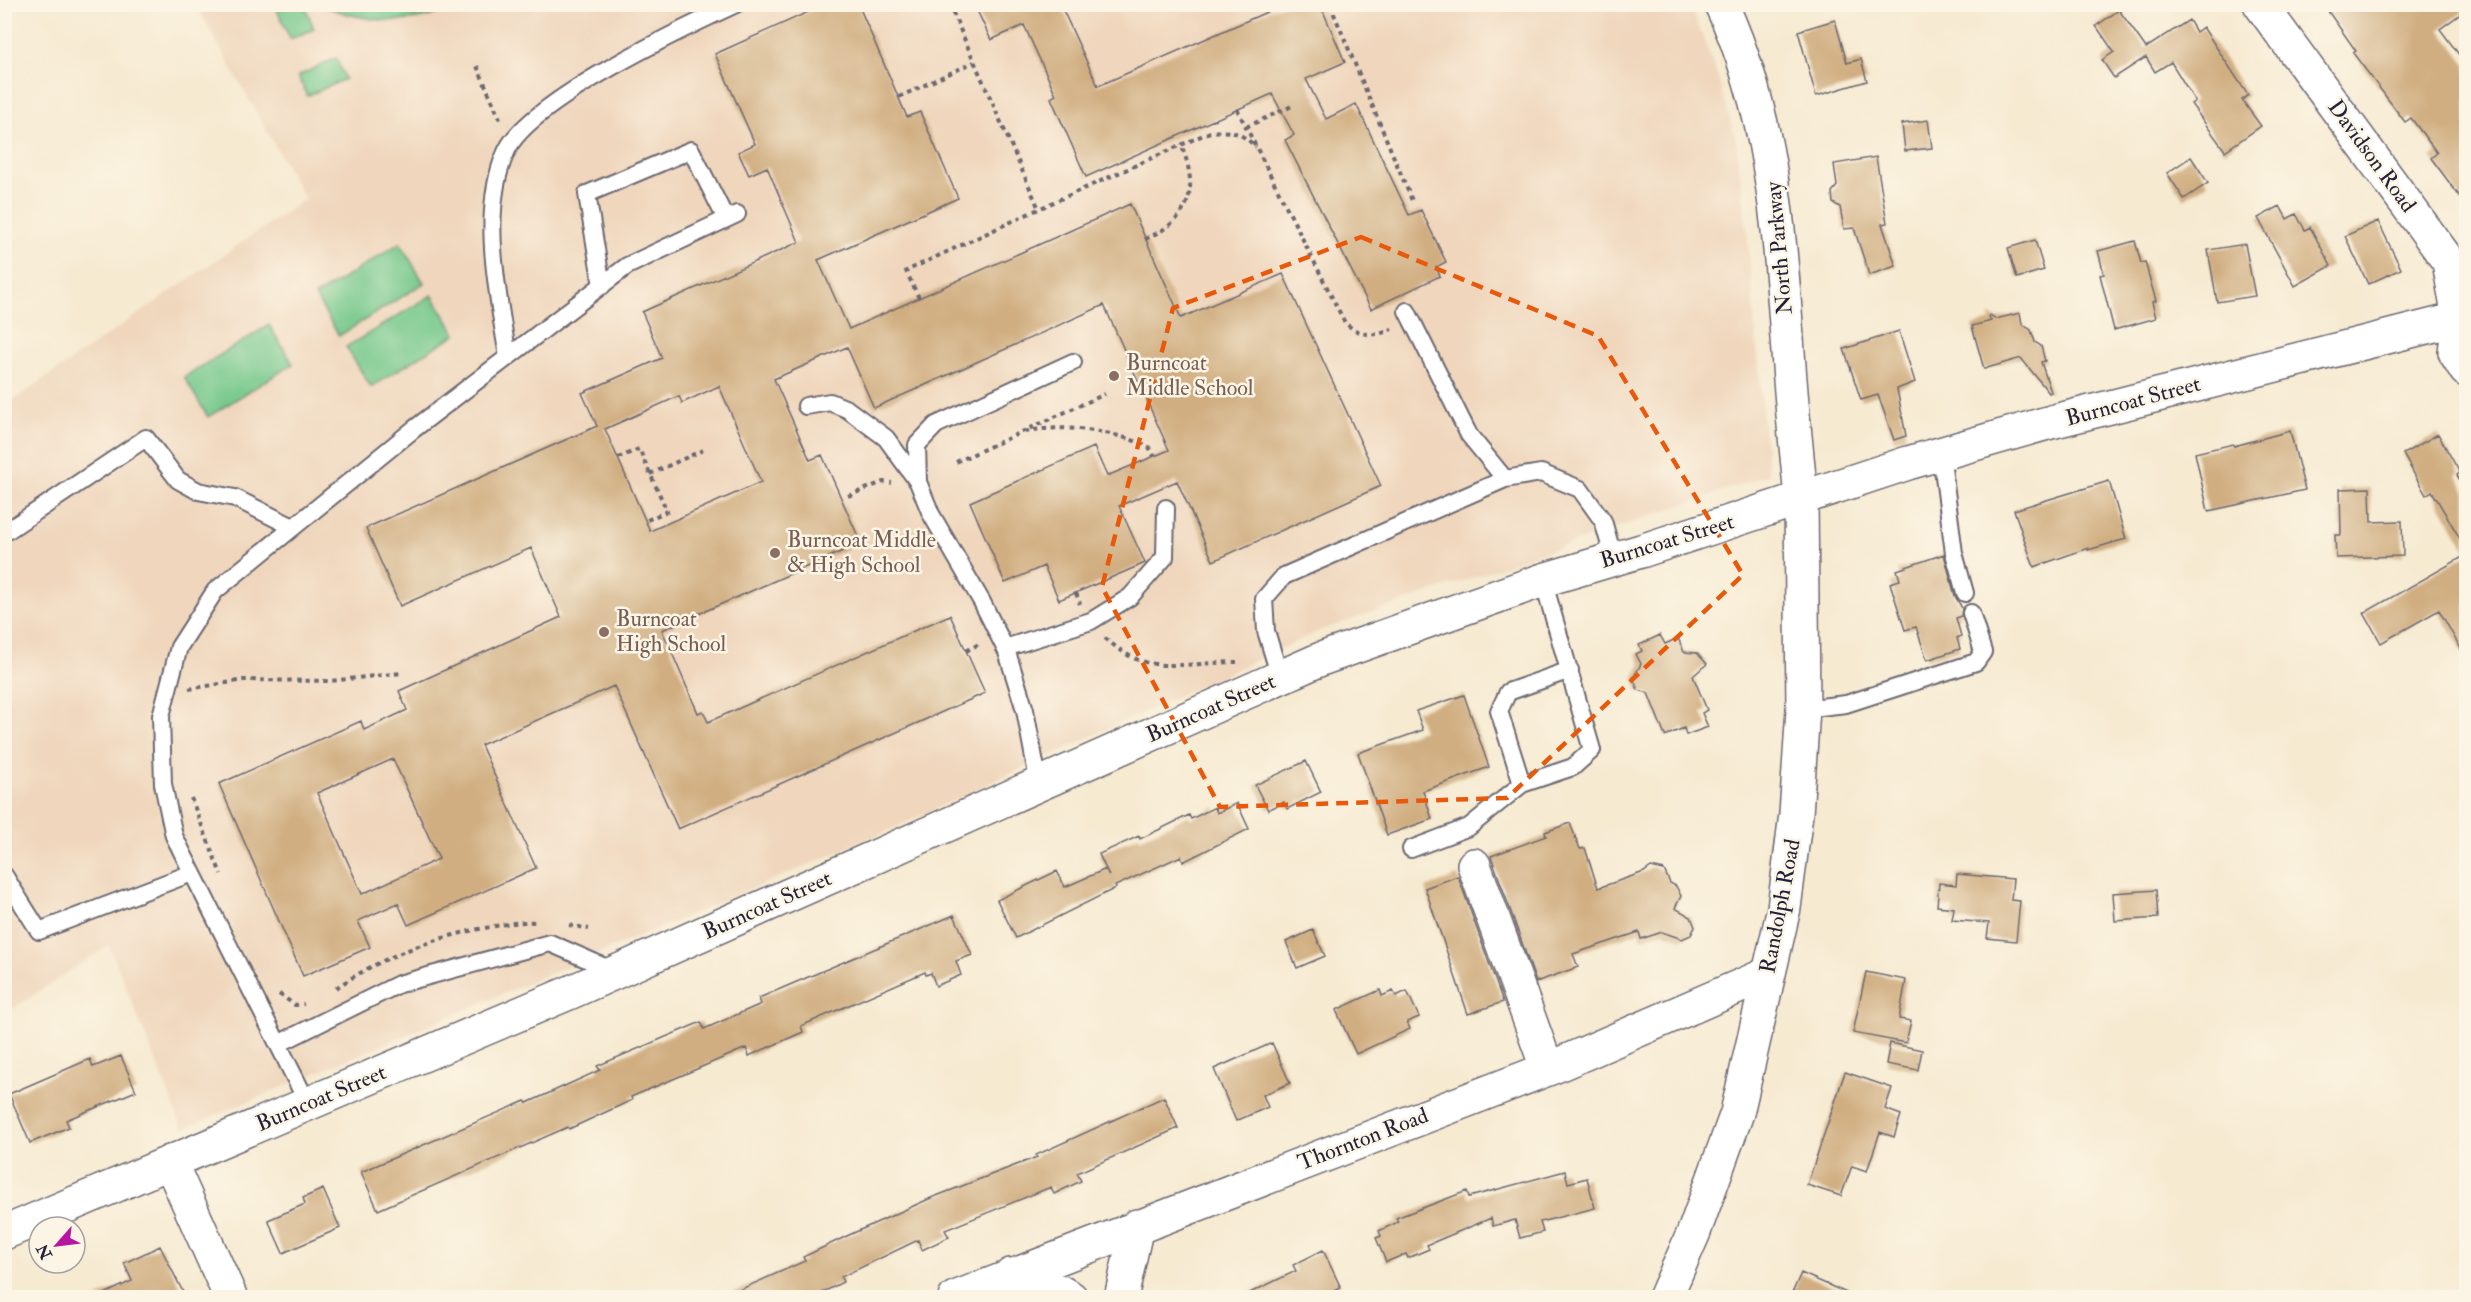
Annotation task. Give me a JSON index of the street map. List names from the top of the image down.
{
  "streets": {
    "street": [
      "Davidson Road",
      "North Parkway",
      "Burncoat Street",
      "Randolph Road",
      "Thornton Road"
    ]
  },
  "crossings": [
    ["Davidson Road", "Burncoat Street"],
    ["North Parkway", "Burncoat Street"],
    ["North Parkway", "Randolph Road"],
    ["Burncoat Street", "Randolph Road"],
    ["Randolph Road", "Thornton Road"]
  ],
  "places": ["Burncoat Middle School", "Burncoat Middle & High School", "Burncoat High School"],
  "north": "bottom left"
}
